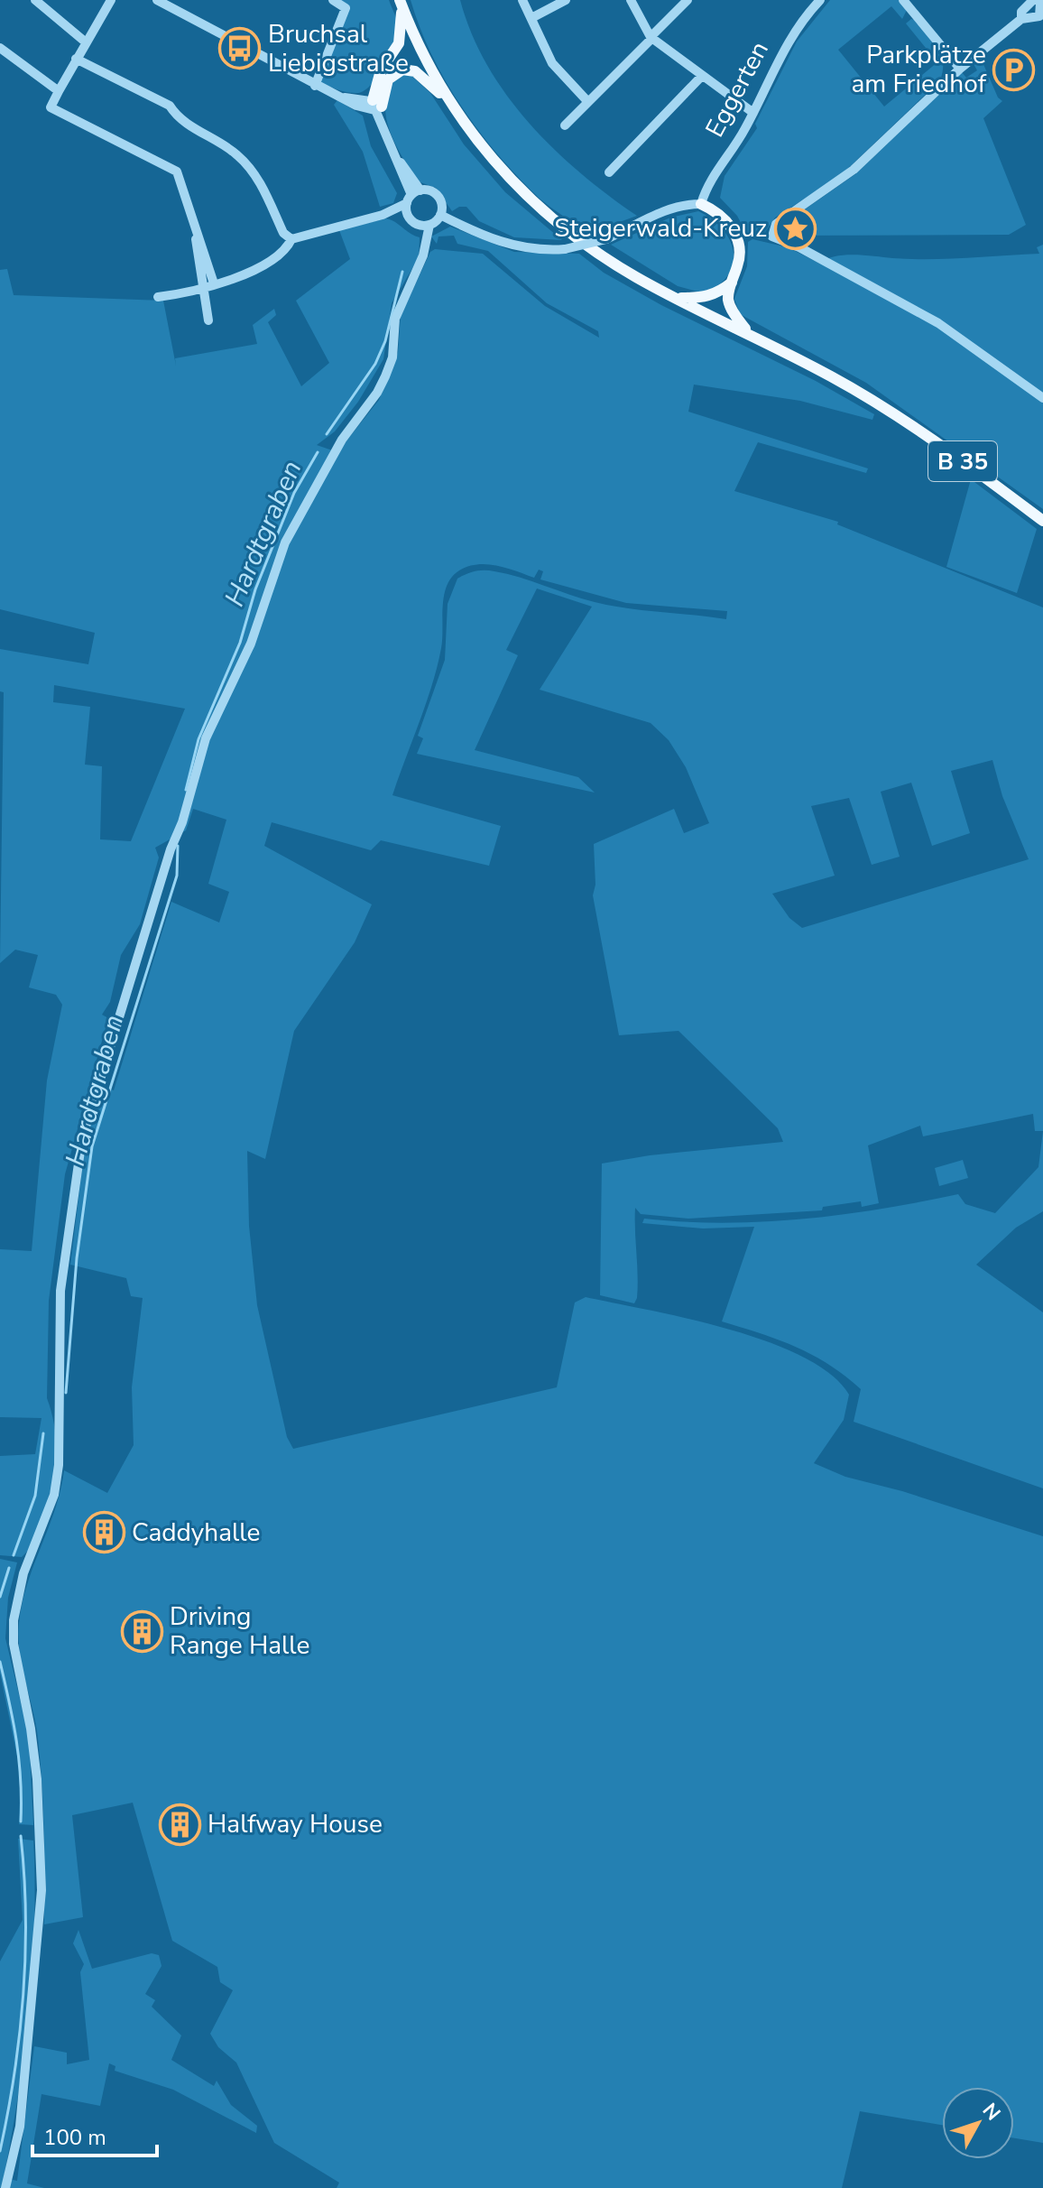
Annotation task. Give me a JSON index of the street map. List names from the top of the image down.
{
  "streets": {
    "main road": ["B 35"],
    "street": ["Eggerten"]
  },
  "water": ["Hardtgraben"],
  "places": {
    "bus stop": ["Bruchsal Liebigstraße"],
    "parking": ["Parkplätze am Friedhof"],
    "place": ["Steigerwald-Kreuz"],
    "building": ["Caddyhalle", "Driving Range Halle", "Halfway House"]
  },
  "scale_bar": "100 m",
  "north": "top right"
}
